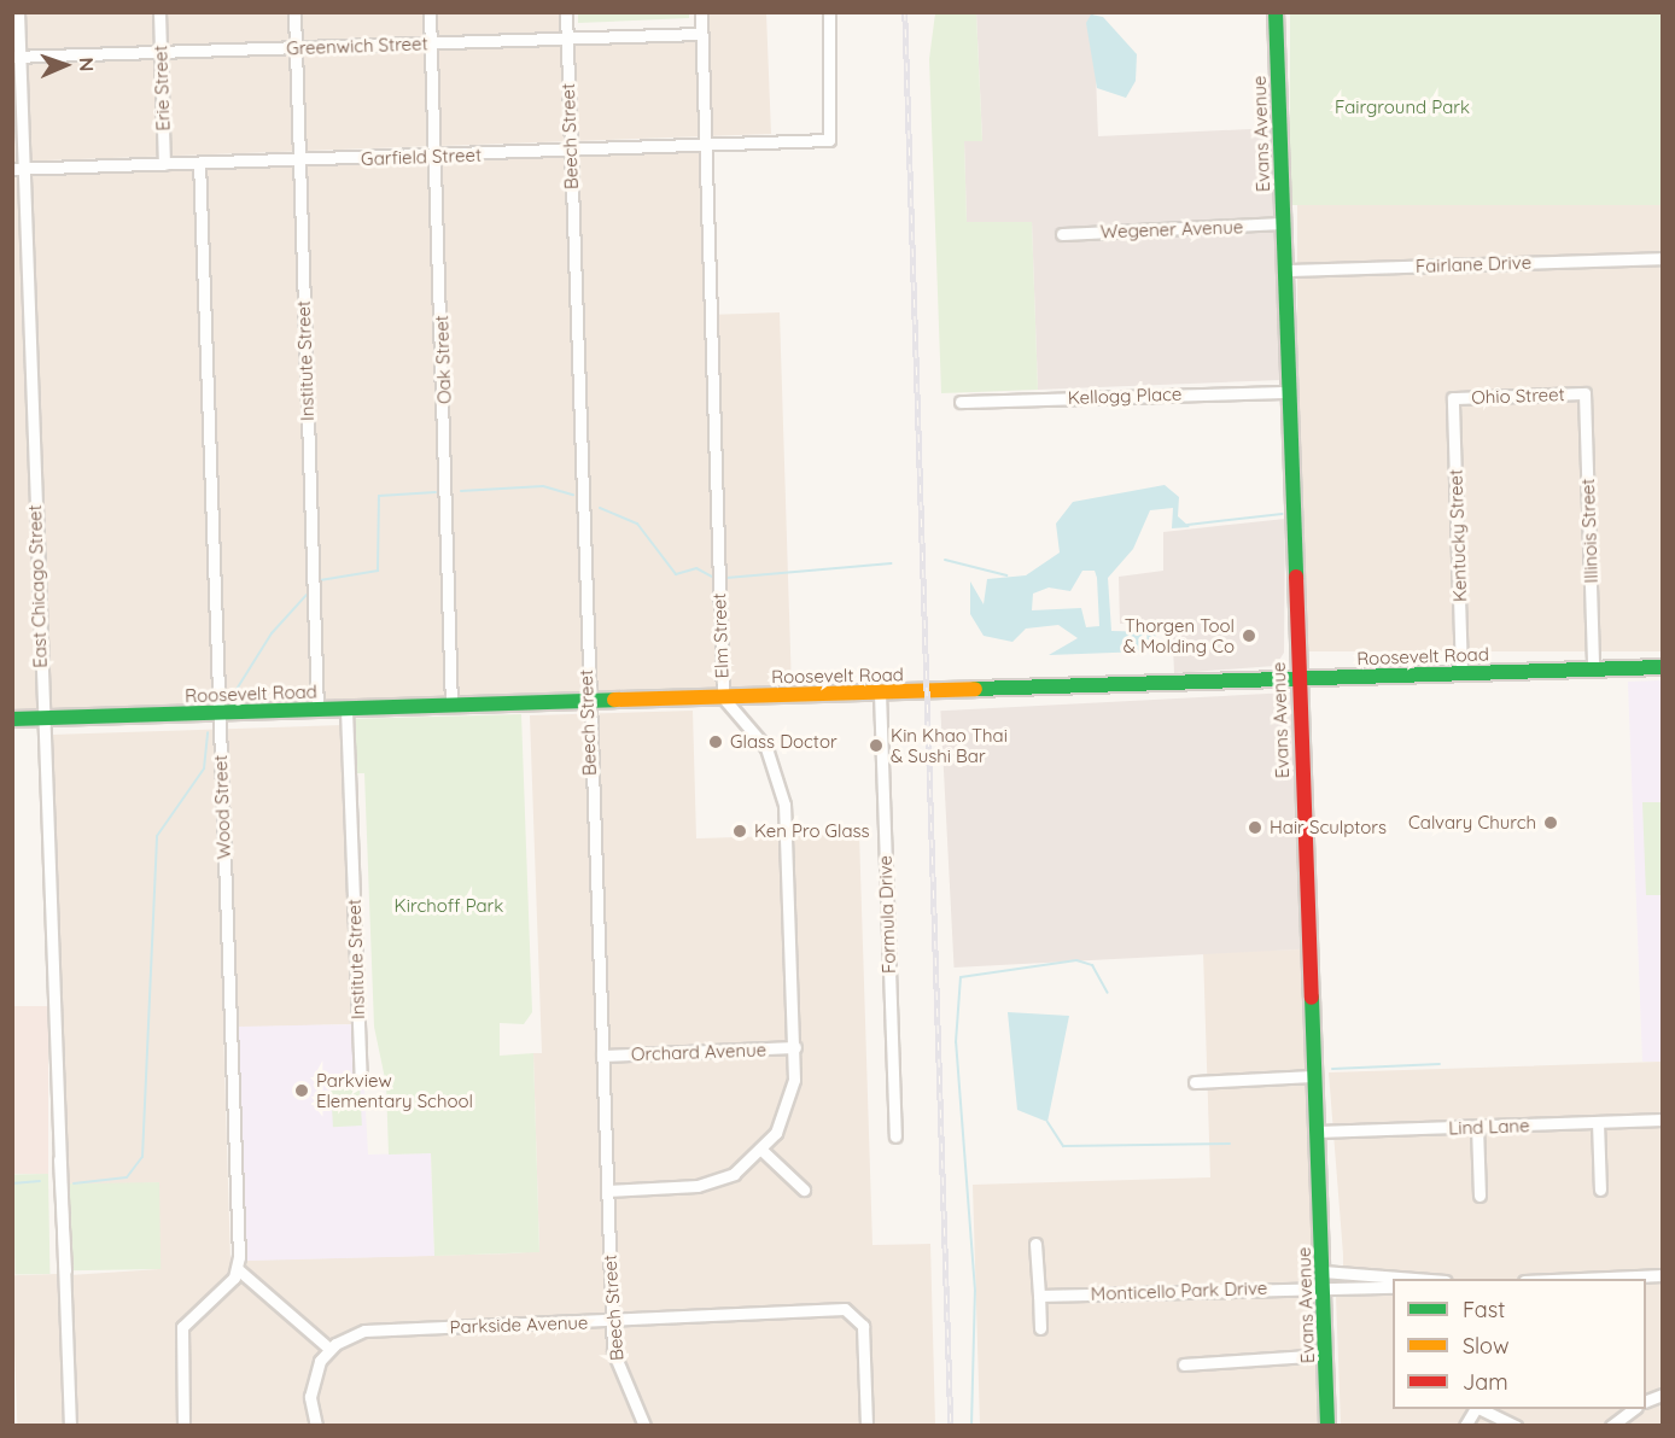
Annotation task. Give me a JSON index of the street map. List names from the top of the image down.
{
  "streets": {
    "street": [
      "Greenwich Street",
      "Erie Street",
      "Evans Avenue",
      "Beech Street",
      "Garfield Street",
      "Wegener Avenue",
      "Fairlane Drive",
      "Oak Street",
      "Institute Street",
      "Kellogg Place",
      "Ohio Street",
      "Illinois Street",
      "Kentucky Street",
      "East Chicago Street",
      "Elm Street",
      "Roosevelt Road",
      "Wood Street",
      "Formula Drive",
      "Orchard Avenue",
      "Lind Lane",
      "Monticello Park Drive",
      "Parkside Avenue"
    ]
  },
  "crossings": [
    ["Greenwich Street", "Erie Street"],
    ["Greenwich Street", "Beech Street"],
    ["Greenwich Street", "Oak Street"],
    ["Greenwich Street", "Institute Street"],
    ["Greenwich Street", "East Chicago Street"],
    ["Greenwich Street", "Elm Street"],
    ["Erie Street", "Garfield Street"],
    ["Evans Avenue", "Wegener Avenue"],
    ["Evans Avenue", "Fairlane Drive"],
    ["Evans Avenue", "Kellogg Place"],
    ["Evans Avenue", "Roosevelt Road"],
    ["Evans Avenue", "Lind Lane"],
    ["Evans Avenue", "Monticello Park Drive"],
    ["Beech Street", "Garfield Street"],
    ["Beech Street", "Elm Street"],
    ["Beech Street", "Roosevelt Road"],
    ["Beech Street", "Orchard Avenue"],
    ["Beech Street", "Parkside Avenue"],
    ["Garfield Street", "Oak Street"],
    ["Garfield Street", "Institute Street"],
    ["Garfield Street", "East Chicago Street"],
    ["Garfield Street", "Elm Street"],
    ["Garfield Street", "Wood Street"],
    ["Oak Street", "Roosevelt Road"],
    ["Institute Street", "Roosevelt Road"],
    ["Ohio Street", "Illinois Street"],
    ["Ohio Street", "Kentucky Street"],
    ["Illinois Street", "Roosevelt Road"],
    ["Kentucky Street", "Roosevelt Road"],
    ["East Chicago Street", "Roosevelt Road"],
    ["Elm Street", "Roosevelt Road"],
    ["Elm Street", "Orchard Avenue"],
    ["Roosevelt Road", "Wood Street"],
    ["Roosevelt Road", "Formula Drive"]
  ],
  "parks": ["Fairground Park", "Kirchoff Park"],
  "places": [
    "Thorgen Tool & Molding Co",
    "Glass Doctor",
    "Kin Khao Thai & Sushi Bar",
    "Calvary Church",
    "Hair Sculptors",
    "Ken Pro Glass",
    "Parkview Elementary School"
  ],
  "legend": ["Fast", "Slow", "Jam"],
  "north": "right"
}
